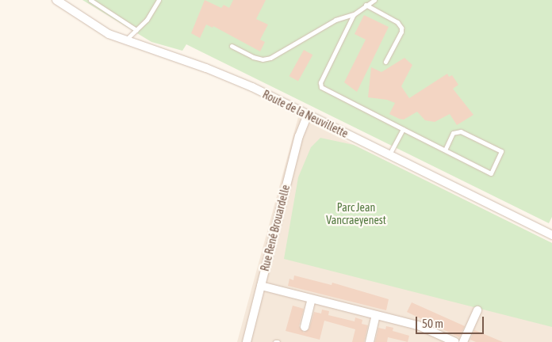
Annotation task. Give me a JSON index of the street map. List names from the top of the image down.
{
  "streets": {
    "street": ["Route de la Neuvillette", "Rue René Brouardelle"]
  },
  "crossings": [
    ["Route de la Neuvillette", "Rue René Brouardelle"]
  ],
  "parks": ["Parc Jean Vancraeyenest"],
  "scale_bar": "50 m"
}
